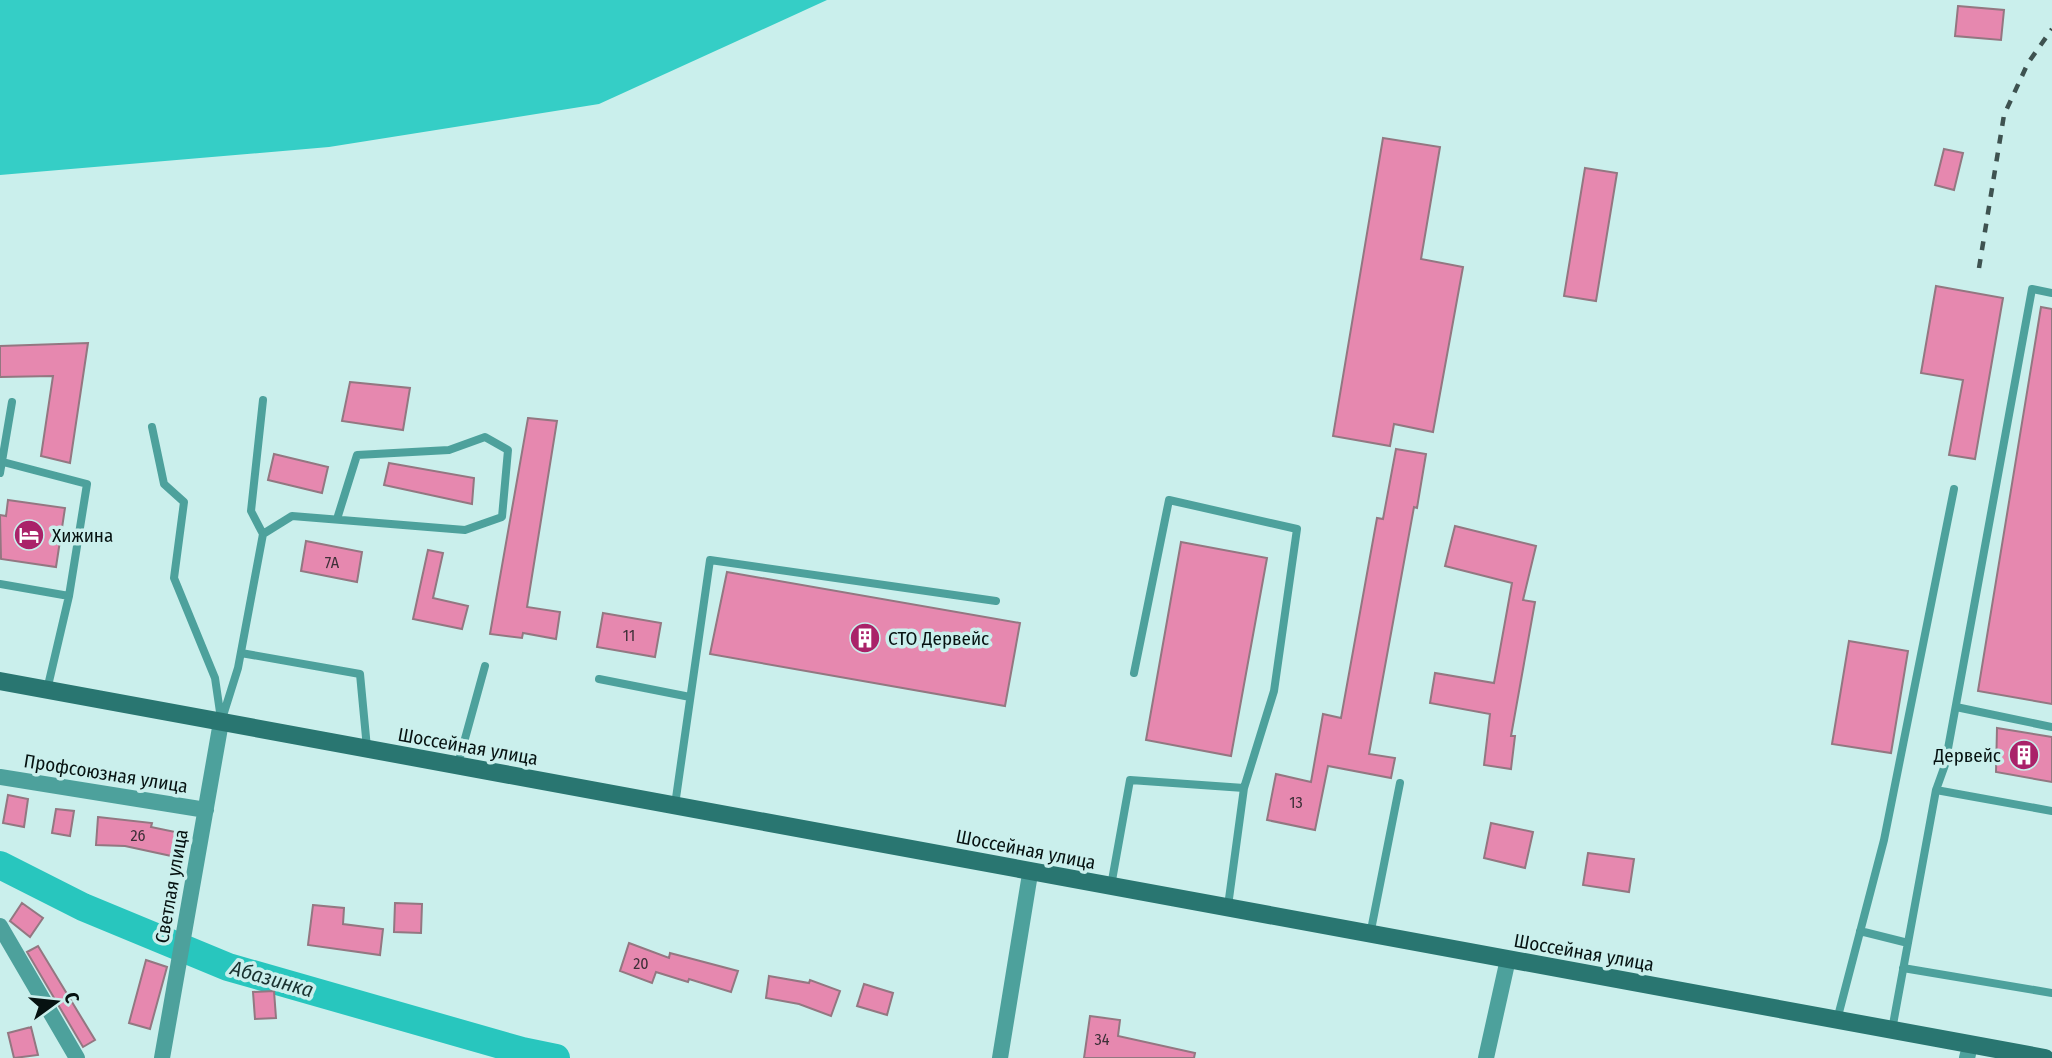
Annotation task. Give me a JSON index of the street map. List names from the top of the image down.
{
  "streets": {
    "main road": ["Шоссейная улица"],
    "street": ["Профсоюзная улица", "Светлая улица"]
  },
  "crossings": [
    ["Шоссейная улица", "Светлая улица"],
    ["Профсоюзная улица", "Светлая улица"]
  ],
  "water": ["Абазинка"],
  "places": {
    "hotel": ["Хижина"],
    "building": ["СТО Дервейс", "Дервейс"]
  },
  "house_numbers": [
    "7А",
    "11",
    "13",
    "26",
    "20",
    "34"
  ],
  "north": "right"
}
